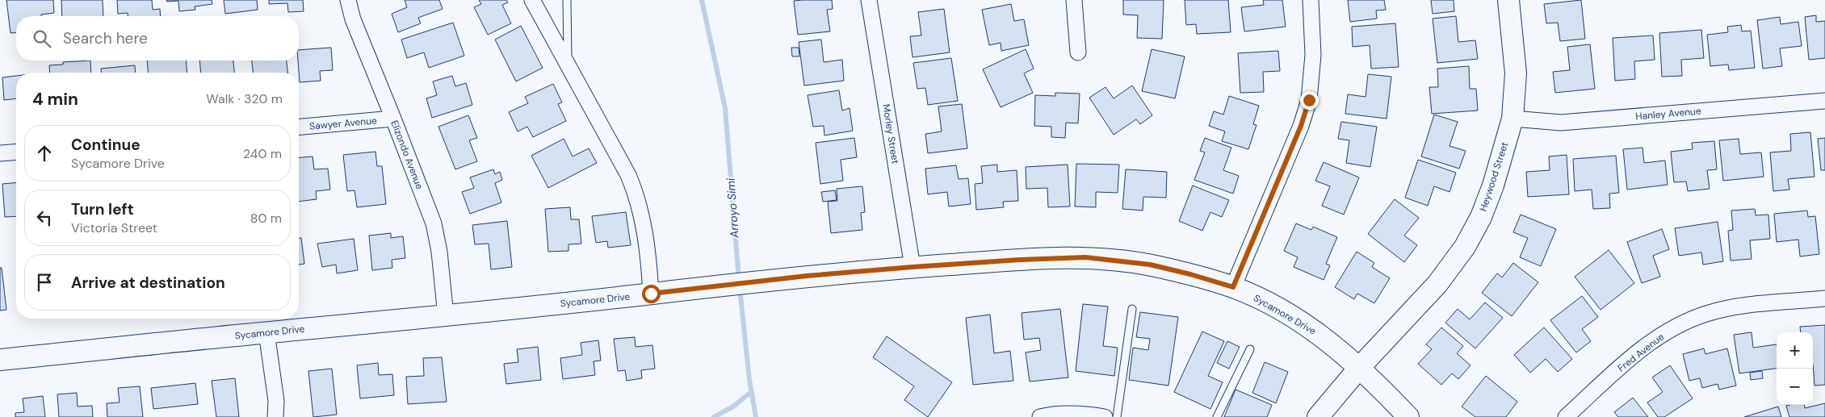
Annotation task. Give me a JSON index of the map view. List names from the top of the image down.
{
  "streets": {
    "main road": ["Heywood Street", "Sycamore Drive"],
    "street": [
      "Hanley Avenue",
      "Sawyer Avenue",
      "Morley Street",
      "Elizondo Avenue",
      "Fred Avenue"
    ]
  },
  "crossings": [
    ["Hanley Avenue", "Heywood Street"],
    ["Sawyer Avenue", "Elizondo Avenue"],
    ["Morley Street", "Sycamore Drive"],
    ["Elizondo Avenue", "Sycamore Drive"],
    ["Heywood Street", "Sycamore Drive"]
  ],
  "water": ["Arroyo Simi"],
  "page": {
    "search": "Search here",
    "heading": ["4 min", "Walk · 320 m"],
    "list": [
      ["Continue", "Sycamore Drive", "240 m"],
      ["Turn left", "Victoria Street", "80 m"],
      "Arrive at destination"
    ],
    "map_buttons": ["+", "−"]
  }
}
